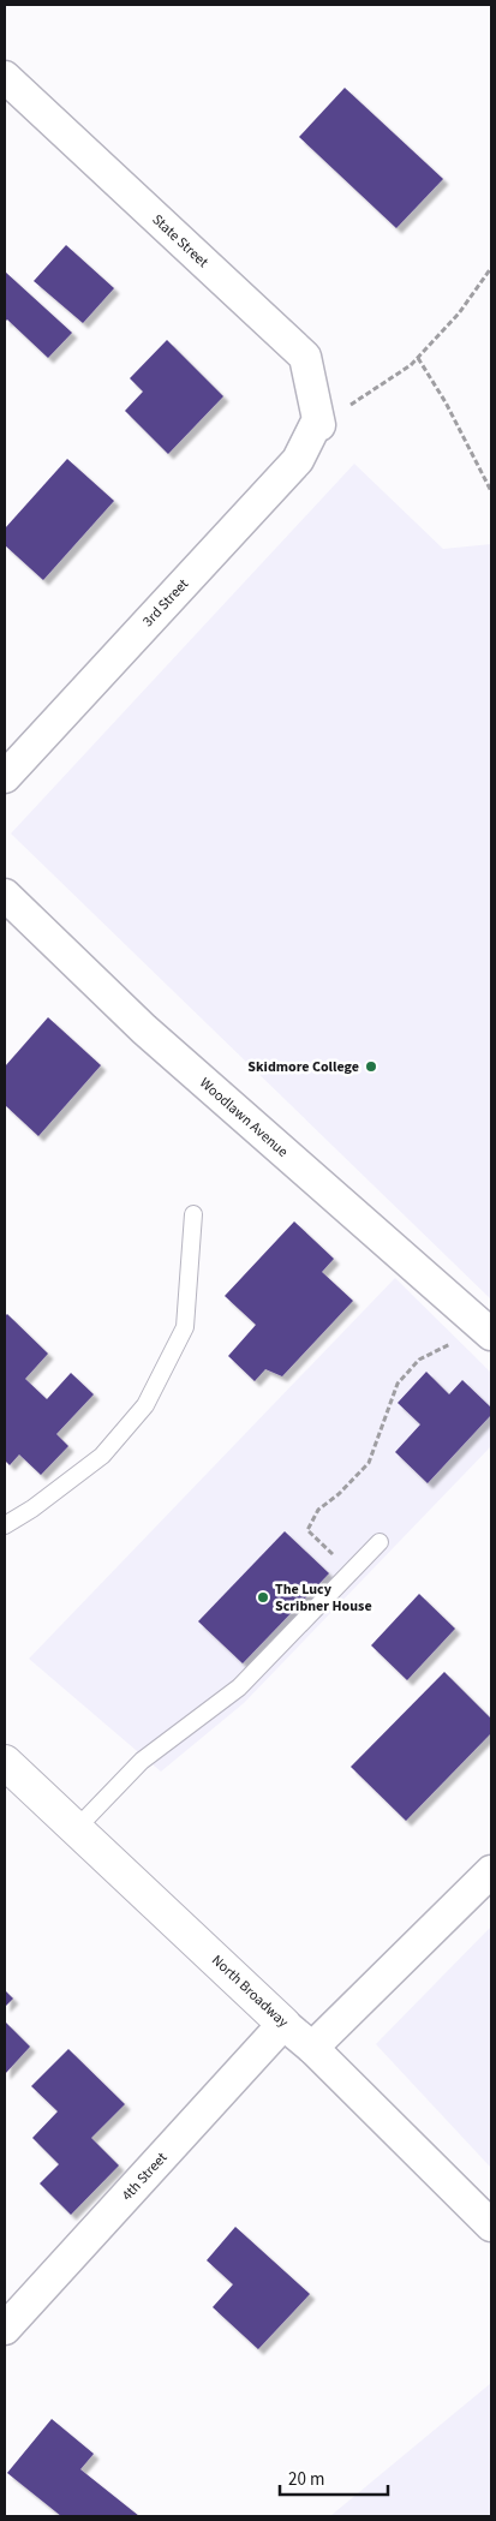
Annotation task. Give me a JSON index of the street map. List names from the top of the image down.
{
  "streets": {
    "street": [
      "State Street",
      "3rd Street",
      "Woodlawn Avenue",
      "North Broadway",
      "4th Street"
    ]
  },
  "crossings": [
    ["State Street", "3rd Street"],
    ["North Broadway", "4th Street"]
  ],
  "places": ["Skidmore College", "The Lucy Scribner House"],
  "scale_bar": "20 m"
}
